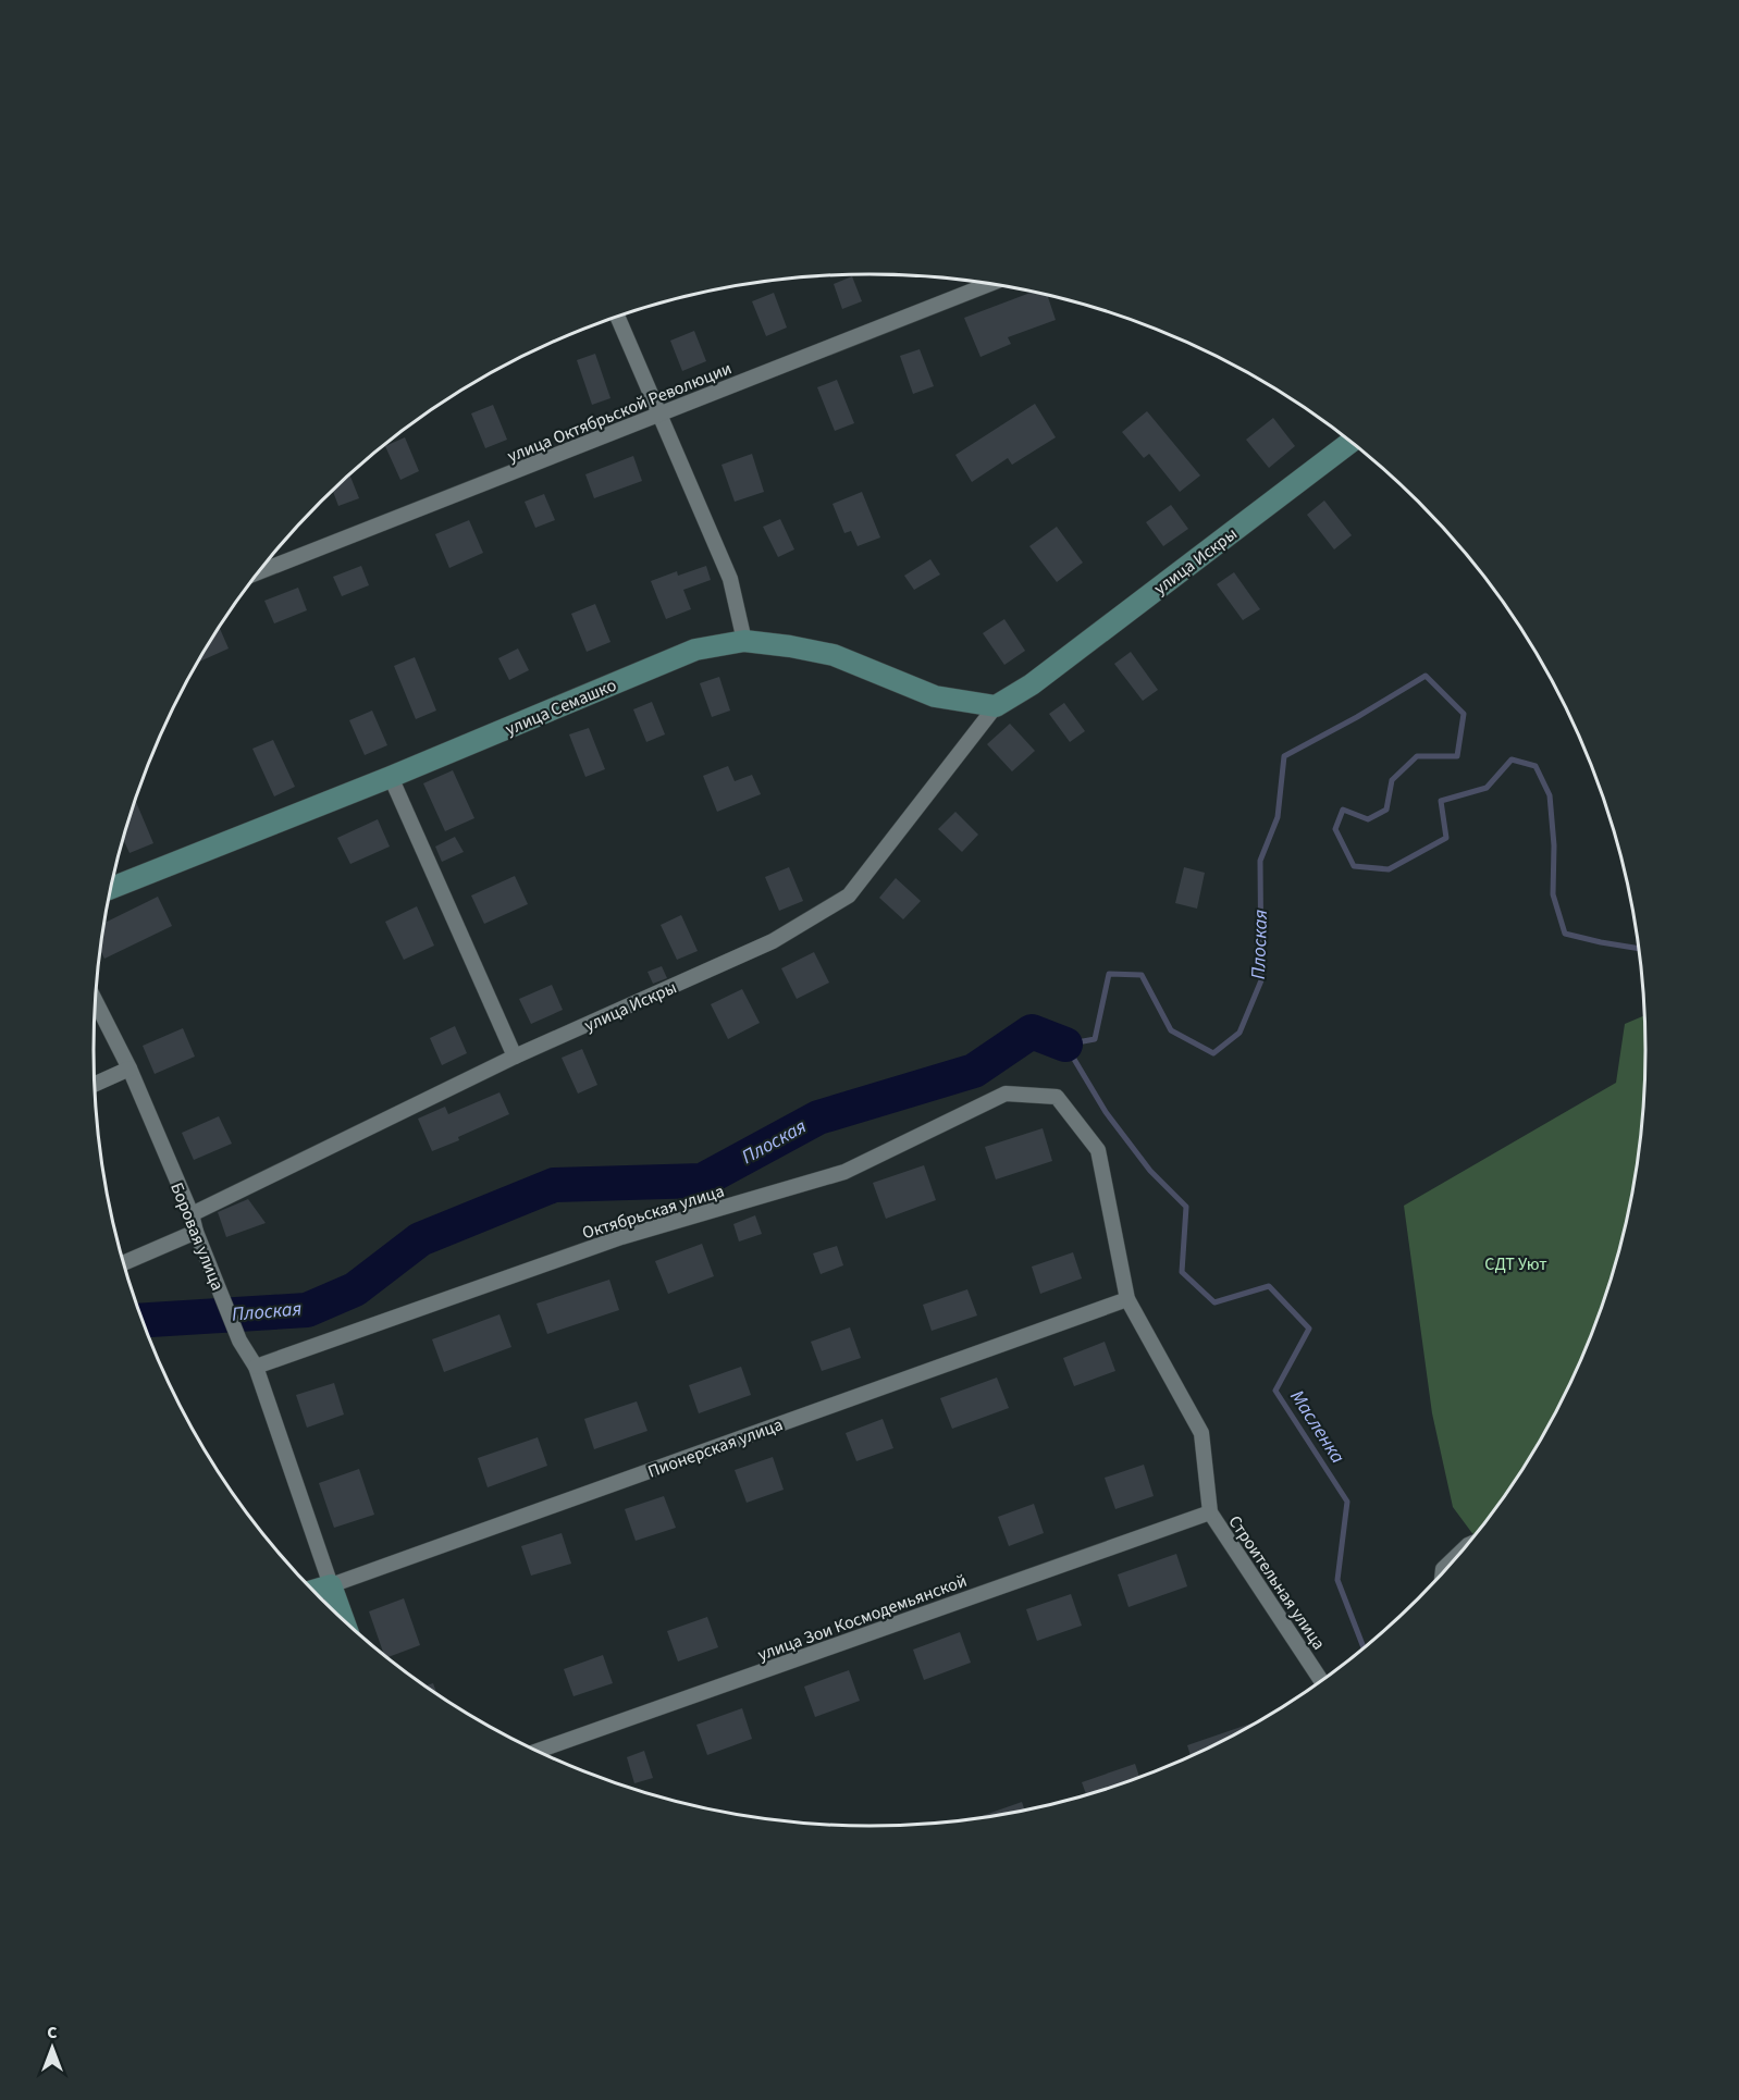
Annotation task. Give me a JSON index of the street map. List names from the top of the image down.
{
  "streets": {
    "main road": [
      "улица Искры",
      "улица Семашко",
      "Боровая улица",
      "Пионерская улица"
    ],
    "street": [
      "улица Октябрьской Революции",
      "Октябрьская улица",
      "Строительная улица",
      "улица Зои Космодемьянской"
    ]
  },
  "crossings": [
    ["улица Искры", "улица Семашко"],
    ["улица Искры", "Боровая улица"],
    ["Октябрьская улица", "Боровая улица"],
    ["Октябрьская улица", "Строительная улица"],
    ["Боровая улица", "Пионерская улица"],
    ["Пионерская улица", "Строительная улица"],
    ["Строительная улица", "улица Зои Космодемьянской"]
  ],
  "water": ["Плоская", "Масленка"],
  "parks": ["СДТ Уют"],
  "north": "top"
}
